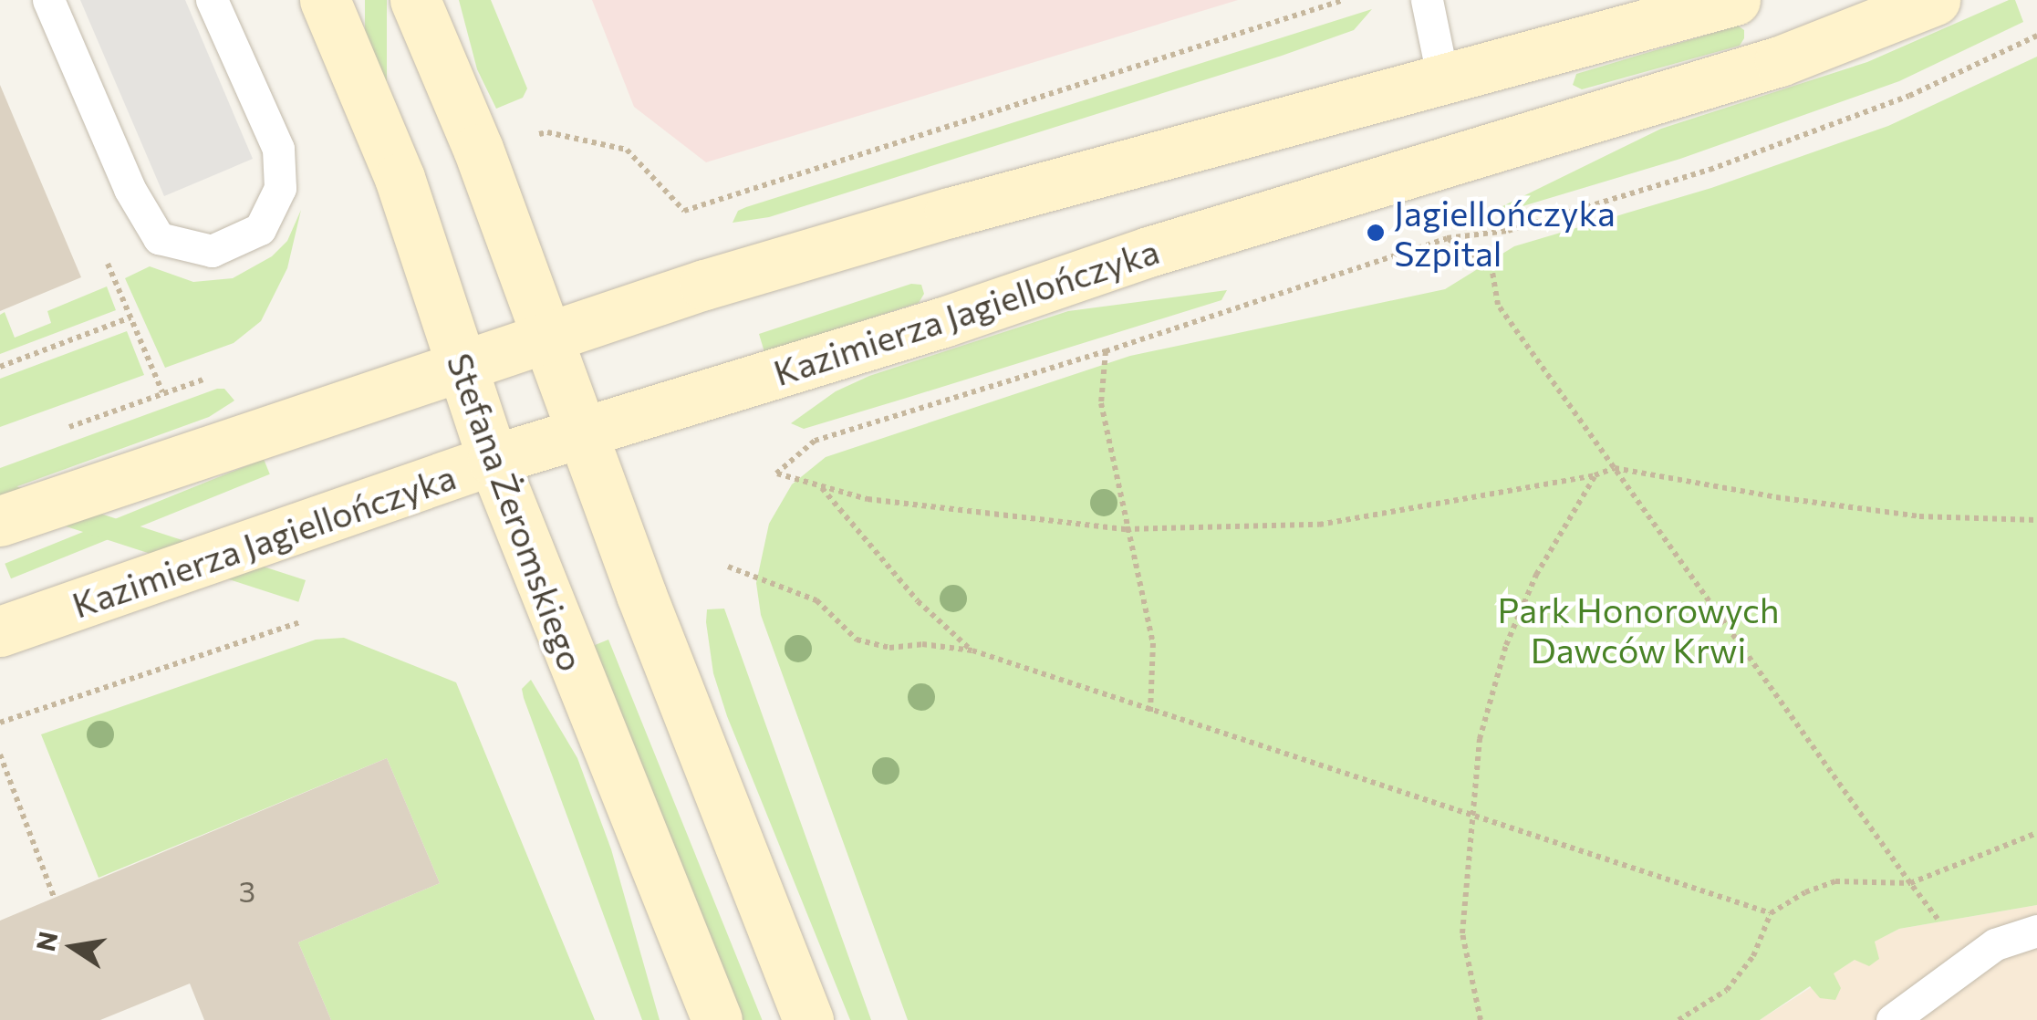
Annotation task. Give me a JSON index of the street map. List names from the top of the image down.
{
  "streets": {
    "main road": ["Kazimierza Jagiellończyka", "Stefana Żeromskiego"]
  },
  "crossings": [
    ["Kazimierza Jagiellończyka", "Stefana Żeromskiego"]
  ],
  "parks": ["Park Honorowych Dawców Krwi"],
  "places": ["Jagiellończyka Szpital"],
  "house_numbers": ["3"],
  "north": "left"
}
